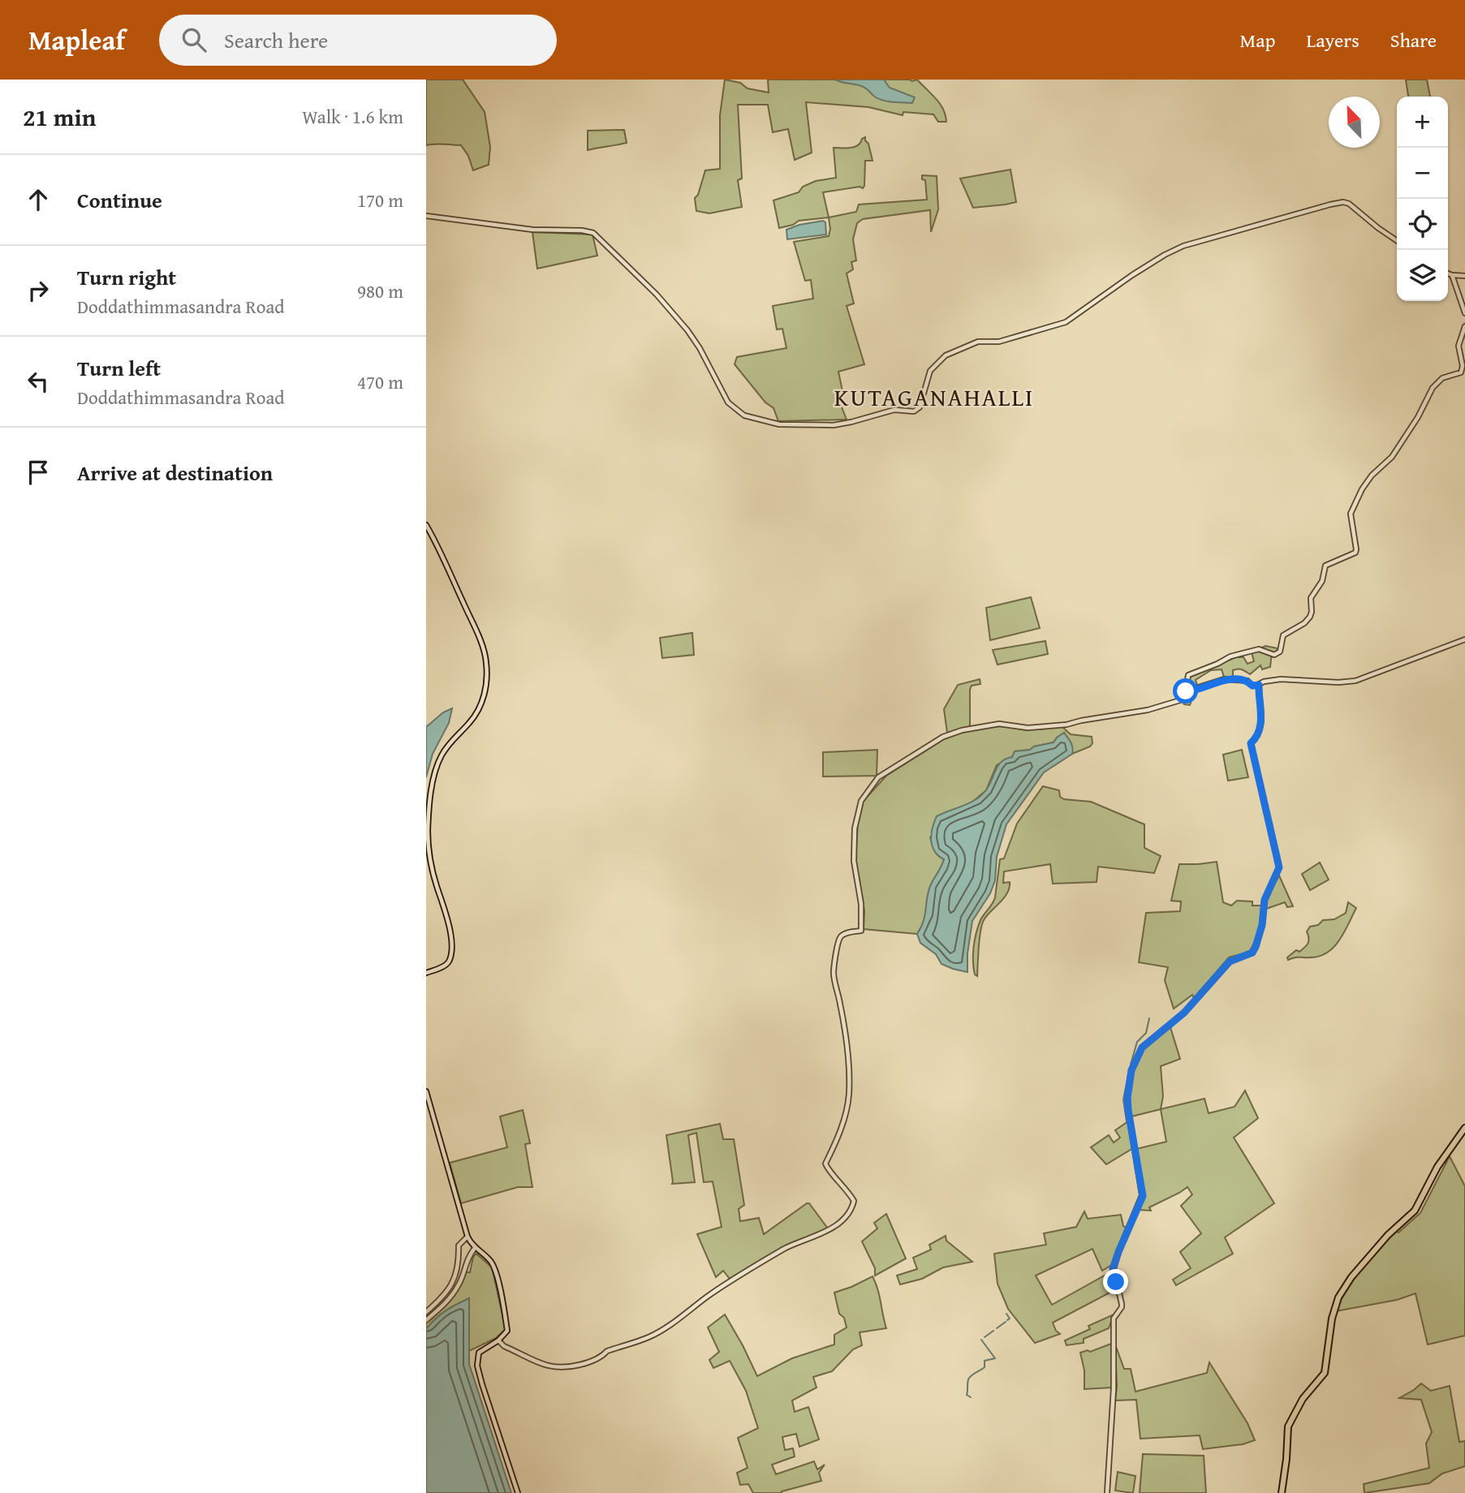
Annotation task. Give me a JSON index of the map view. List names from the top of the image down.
{
  "districts": ["KUTAGANAHALLI"],
  "north": "top left",
  "page": {
    "header": "Mapleaf",
    "search": "Search here",
    "nav": ["Map", "Layers", "Share"],
    "heading": ["21 min", "Walk · 1.6 km"],
    "map_buttons": ["+", "−"],
    "list": [
      ["Continue", "170 m"],
      ["Turn right", "Doddathimmasandra Road", "980 m"],
      ["Turn left", "Doddathimmasandra Road", "470 m"],
      "Arrive at destination"
    ]
  }
}
